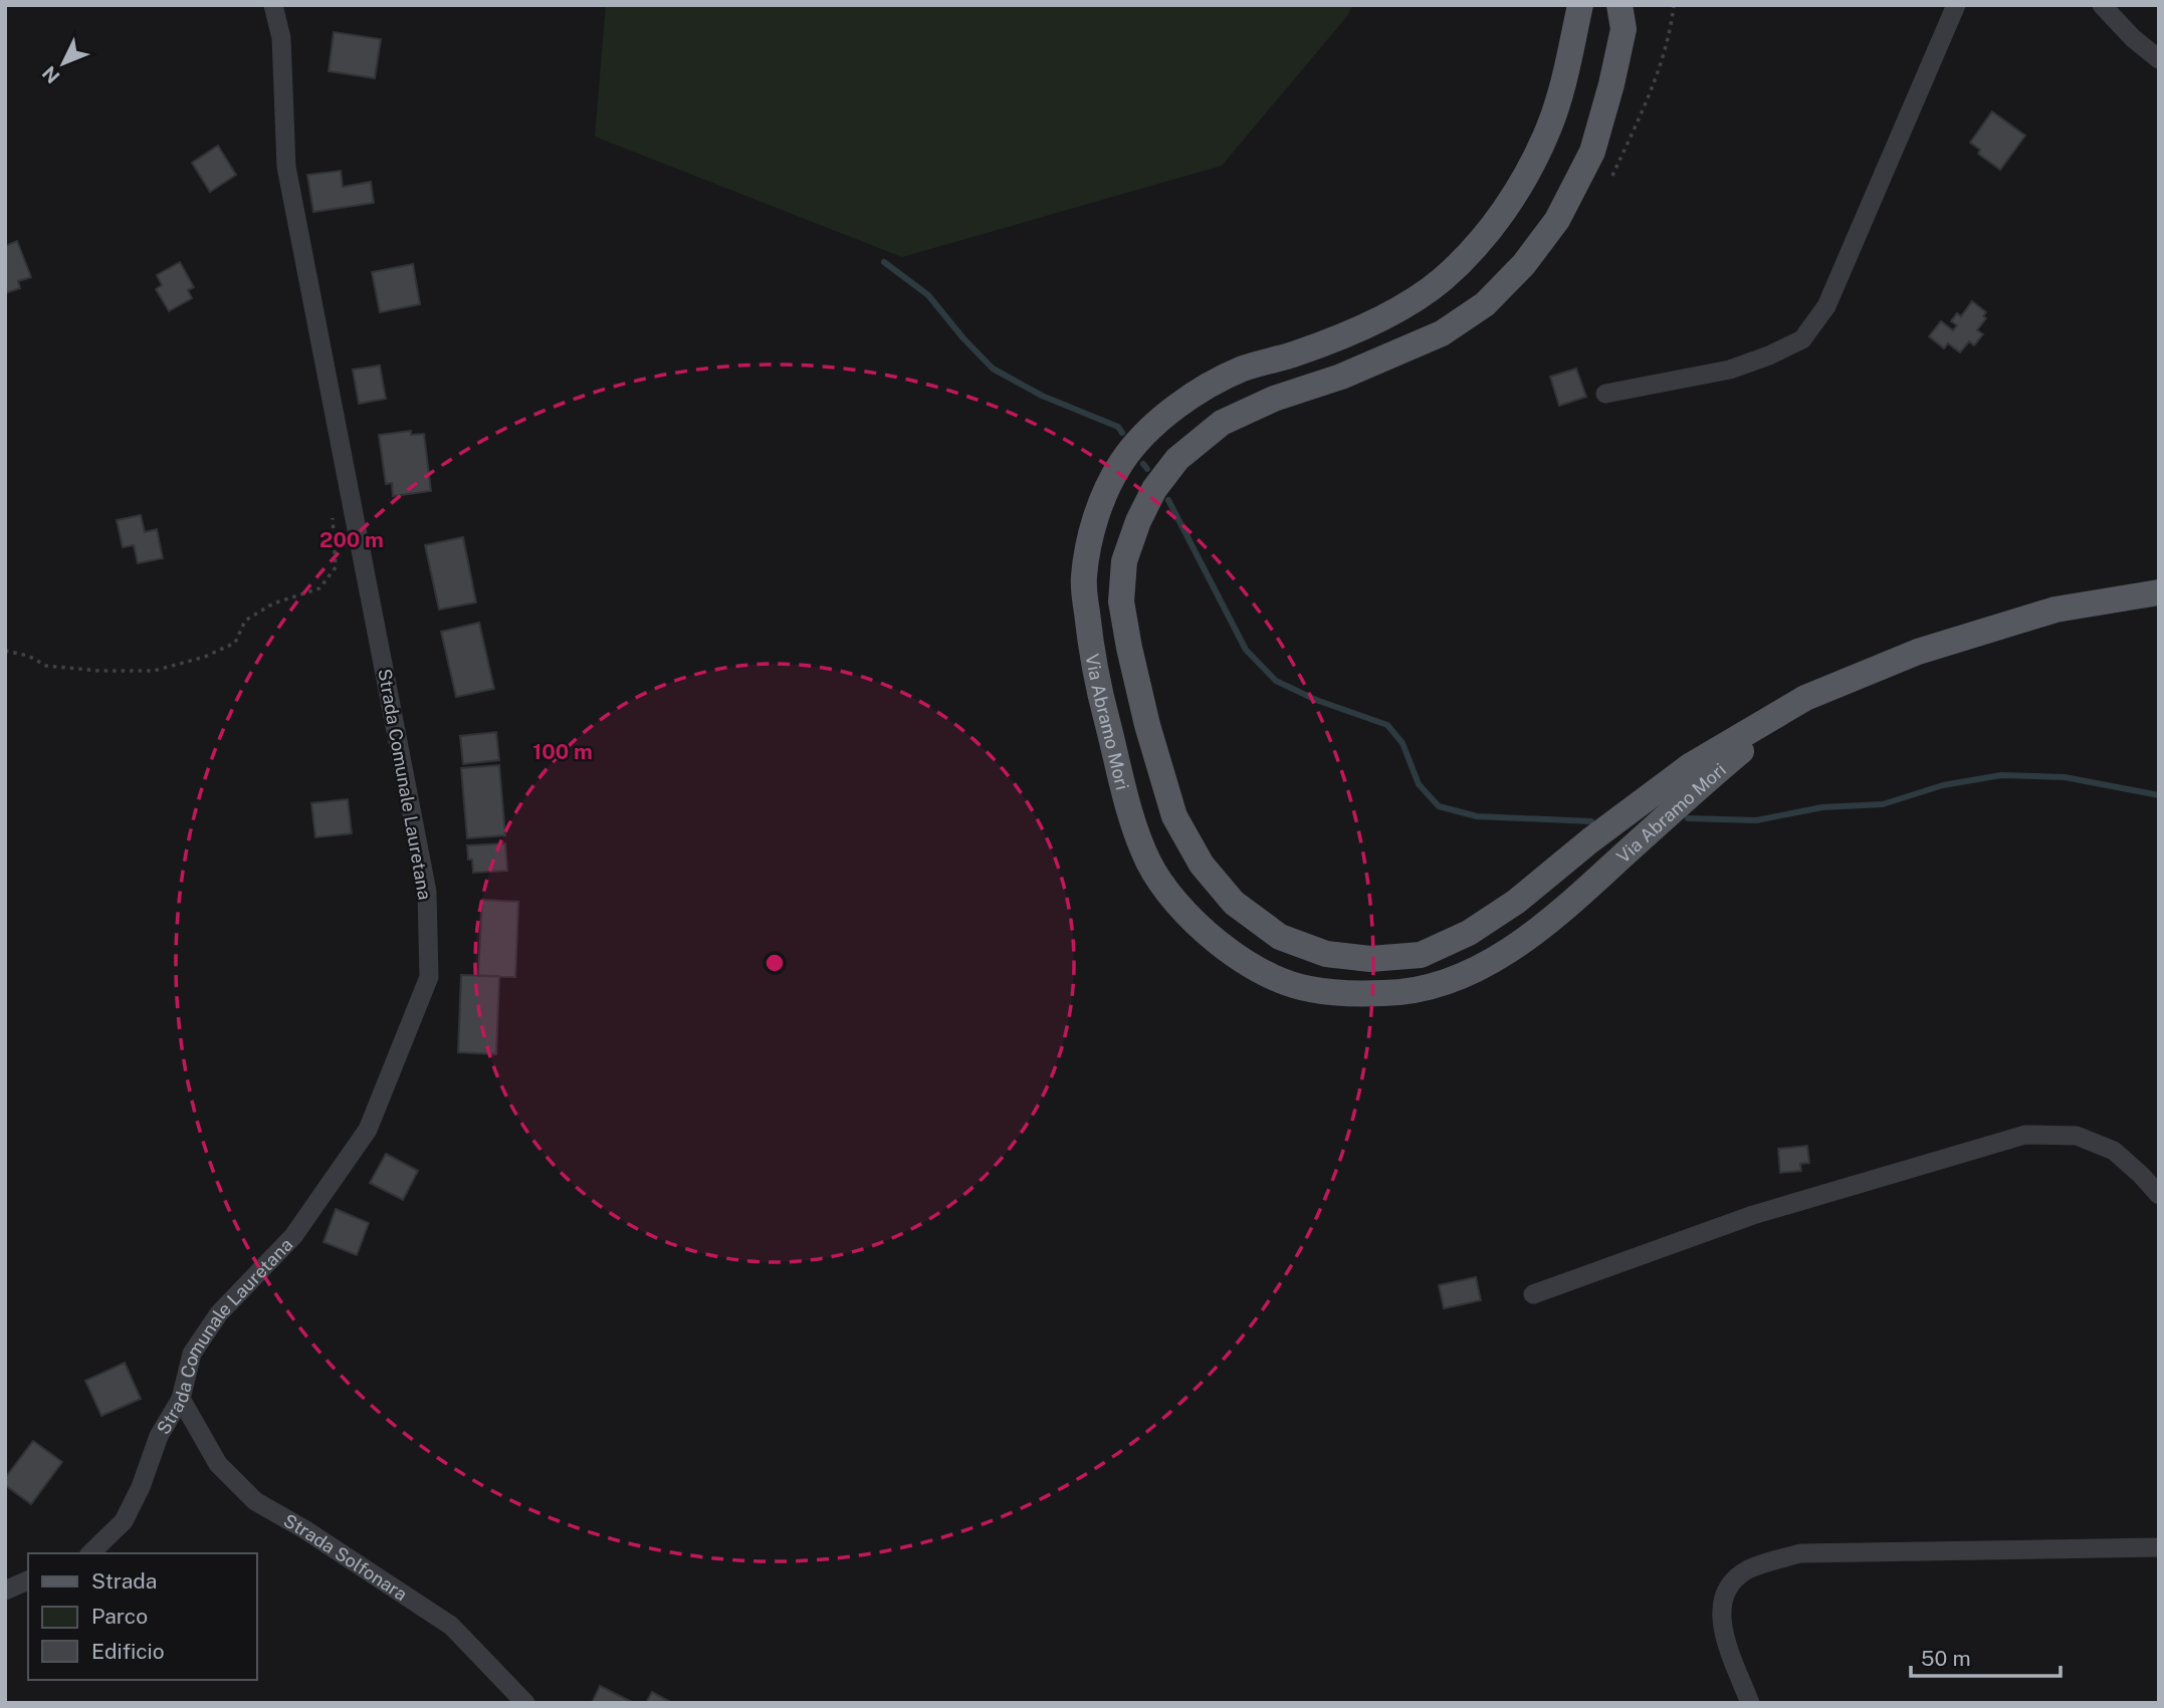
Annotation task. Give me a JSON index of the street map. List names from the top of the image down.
{
  "streets": {
    "main road": ["Via Abramo Mori"],
    "street": ["Strada Comunale Lauretana", "Strada Solfonara"]
  },
  "crossings": [
    ["Strada Comunale Lauretana", "Strada Solfonara"]
  ],
  "legend": ["Strada", "Parco", "Edificio"],
  "scale_bar": "50 m",
  "north": "bottom left",
  "rings": ["200 m", "100 m"]
}
